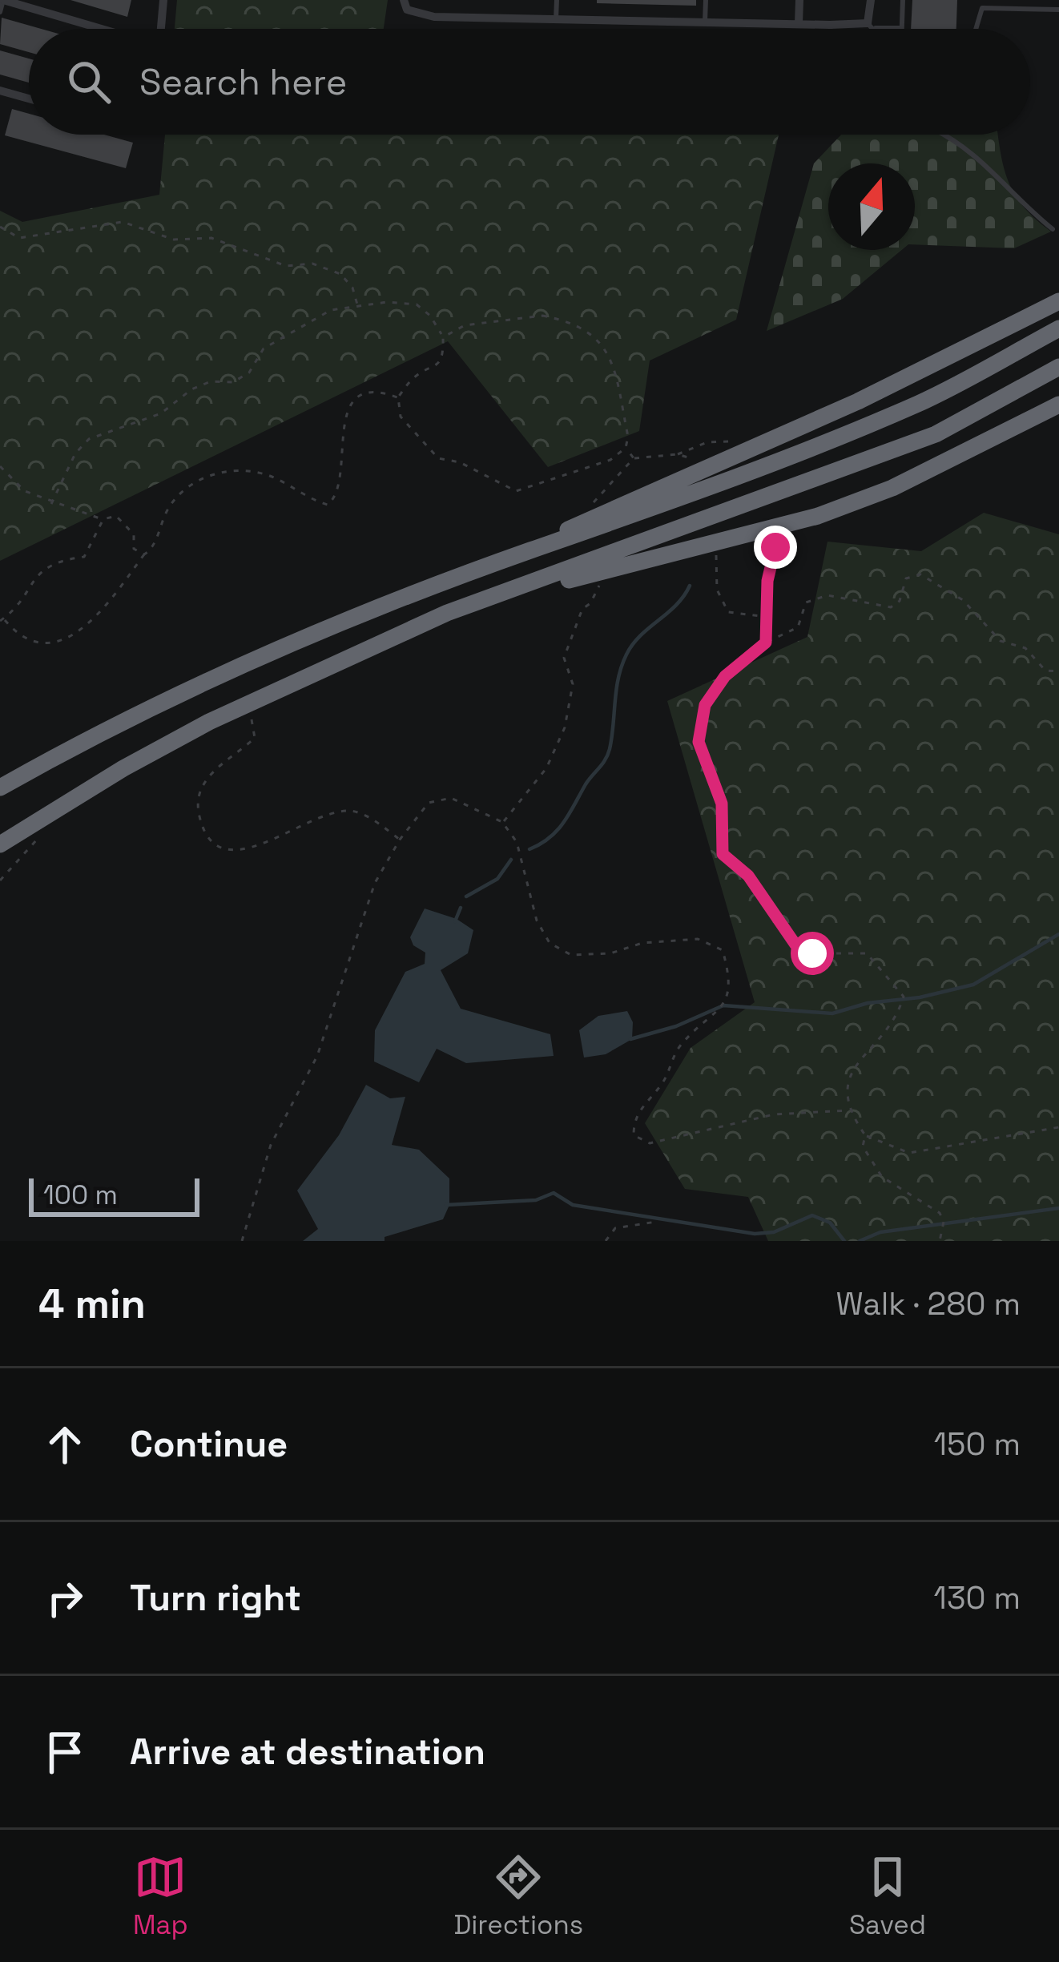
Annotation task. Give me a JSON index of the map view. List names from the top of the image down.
{
  "scale_bar": "100 m",
  "north": "top",
  "page": {
    "search": "Search here",
    "scale": "100 m",
    "heading": ["4 min", "Walk · 280 m"],
    "list": [
      ["Continue", "150 m"],
      ["Turn right", "130 m"],
      "Arrive at destination"
    ],
    "nav": ["Map", "Directions", "Saved"]
  }
}
